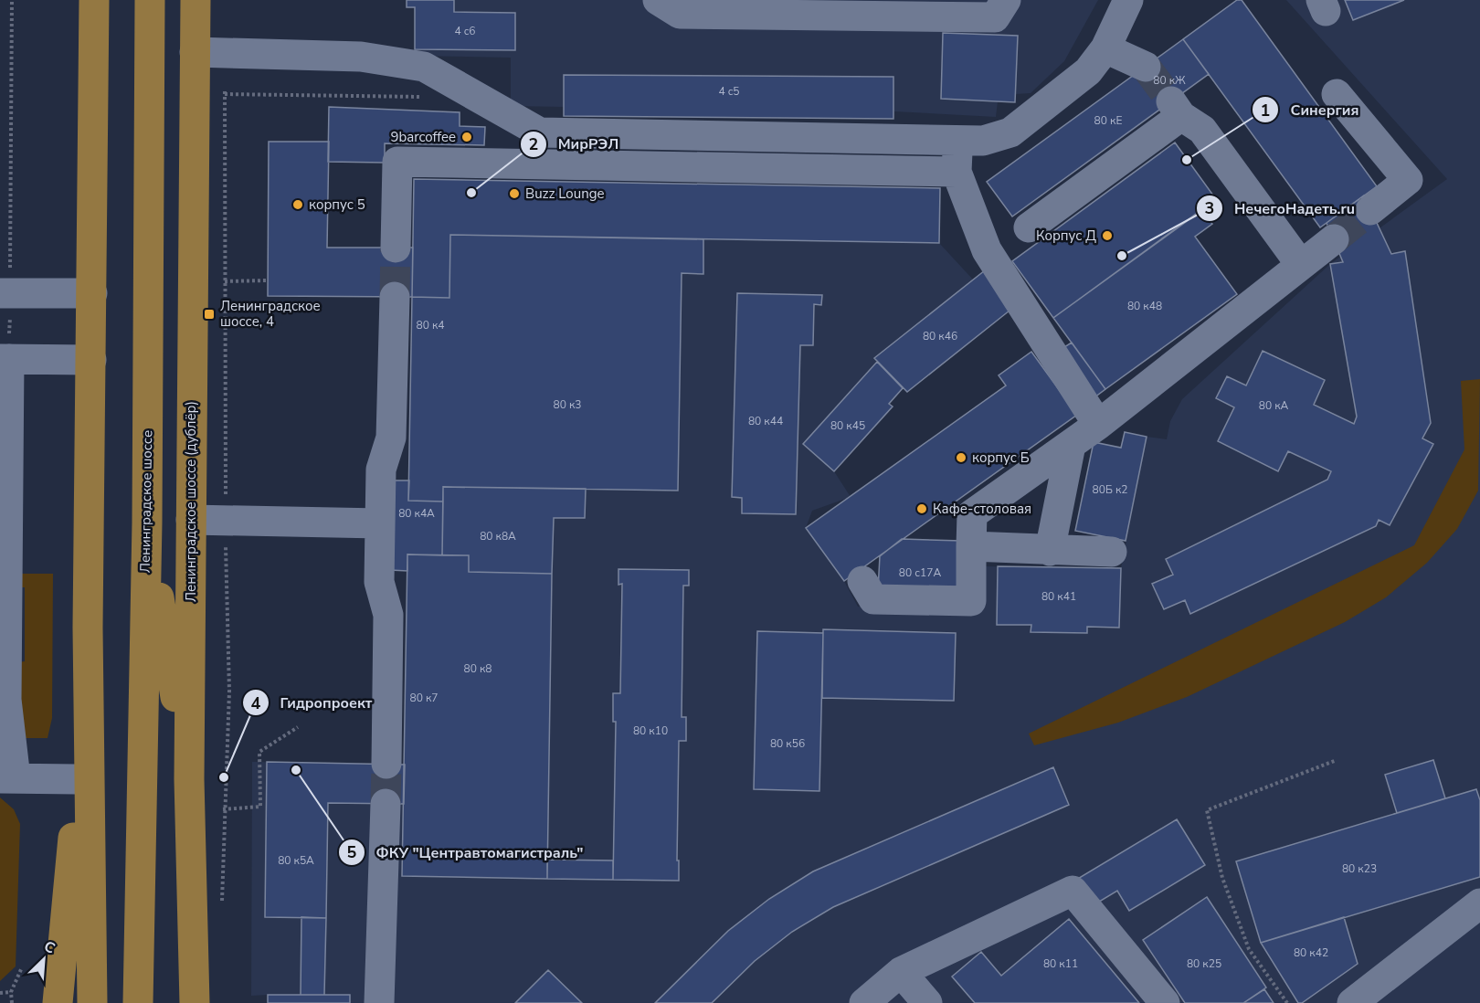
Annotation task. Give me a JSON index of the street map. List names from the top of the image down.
{
  "streets": {
    "main road": ["Ленинградское шоссе", "Ленинградское шоссе (дублёр)"]
  },
  "places": {
    "other": [
      "9barcoffee",
      "Синергия",
      "МирРЭЛ",
      "Buzz Lounge",
      "корпус 5",
      "Корпус Д",
      "НечегоНадеть.ru",
      "корпус Б",
      "Кафе-столовая",
      "ФКУ \"Центравтомагистраль\"",
      "Гидропроект"
    ],
    "transit": ["Ленинградское шоссе, 4"]
  },
  "house_numbers": [
    "4 с6",
    "80 кЖ",
    "4 с5",
    "80 кЕ",
    "80 к48",
    "80 к4",
    "80 к46",
    "80 к3",
    "80 кА",
    "80 к44",
    "80 к45",
    "80Б к2",
    "80 к4А",
    "80 к8А",
    "80 с17А",
    "80 к41",
    "80 к8",
    "80 к7",
    "80 к10",
    "80 к56",
    "80 к5А",
    "80 к23",
    "80 к42",
    "80 к11",
    "80 к25"
  ],
  "north": "top right"
}
